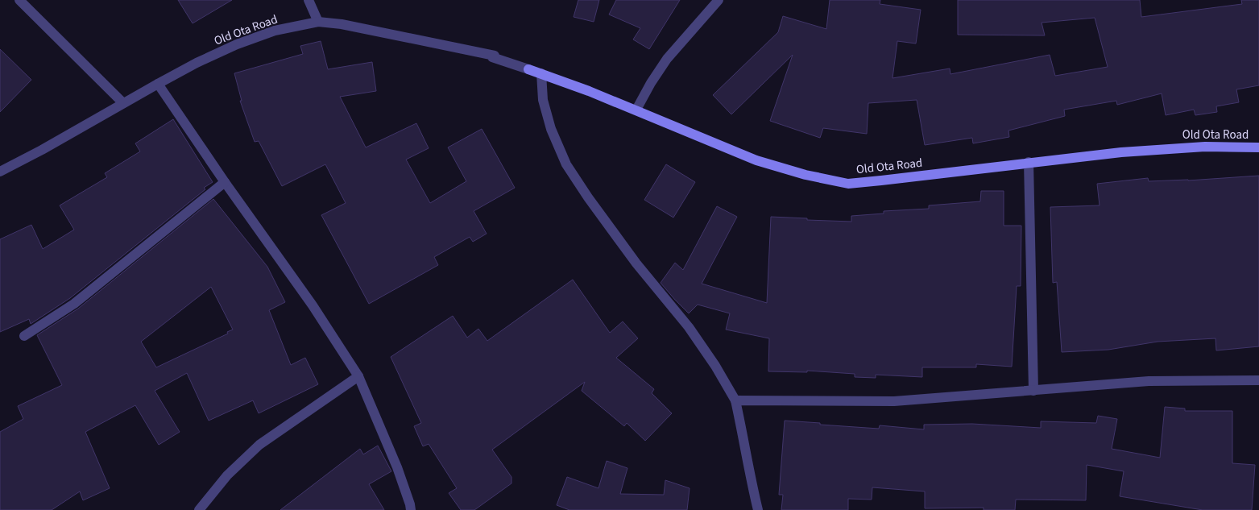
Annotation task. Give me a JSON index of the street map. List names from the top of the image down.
{
  "streets": {
    "street": ["Old Ota Road"]
  }
}
